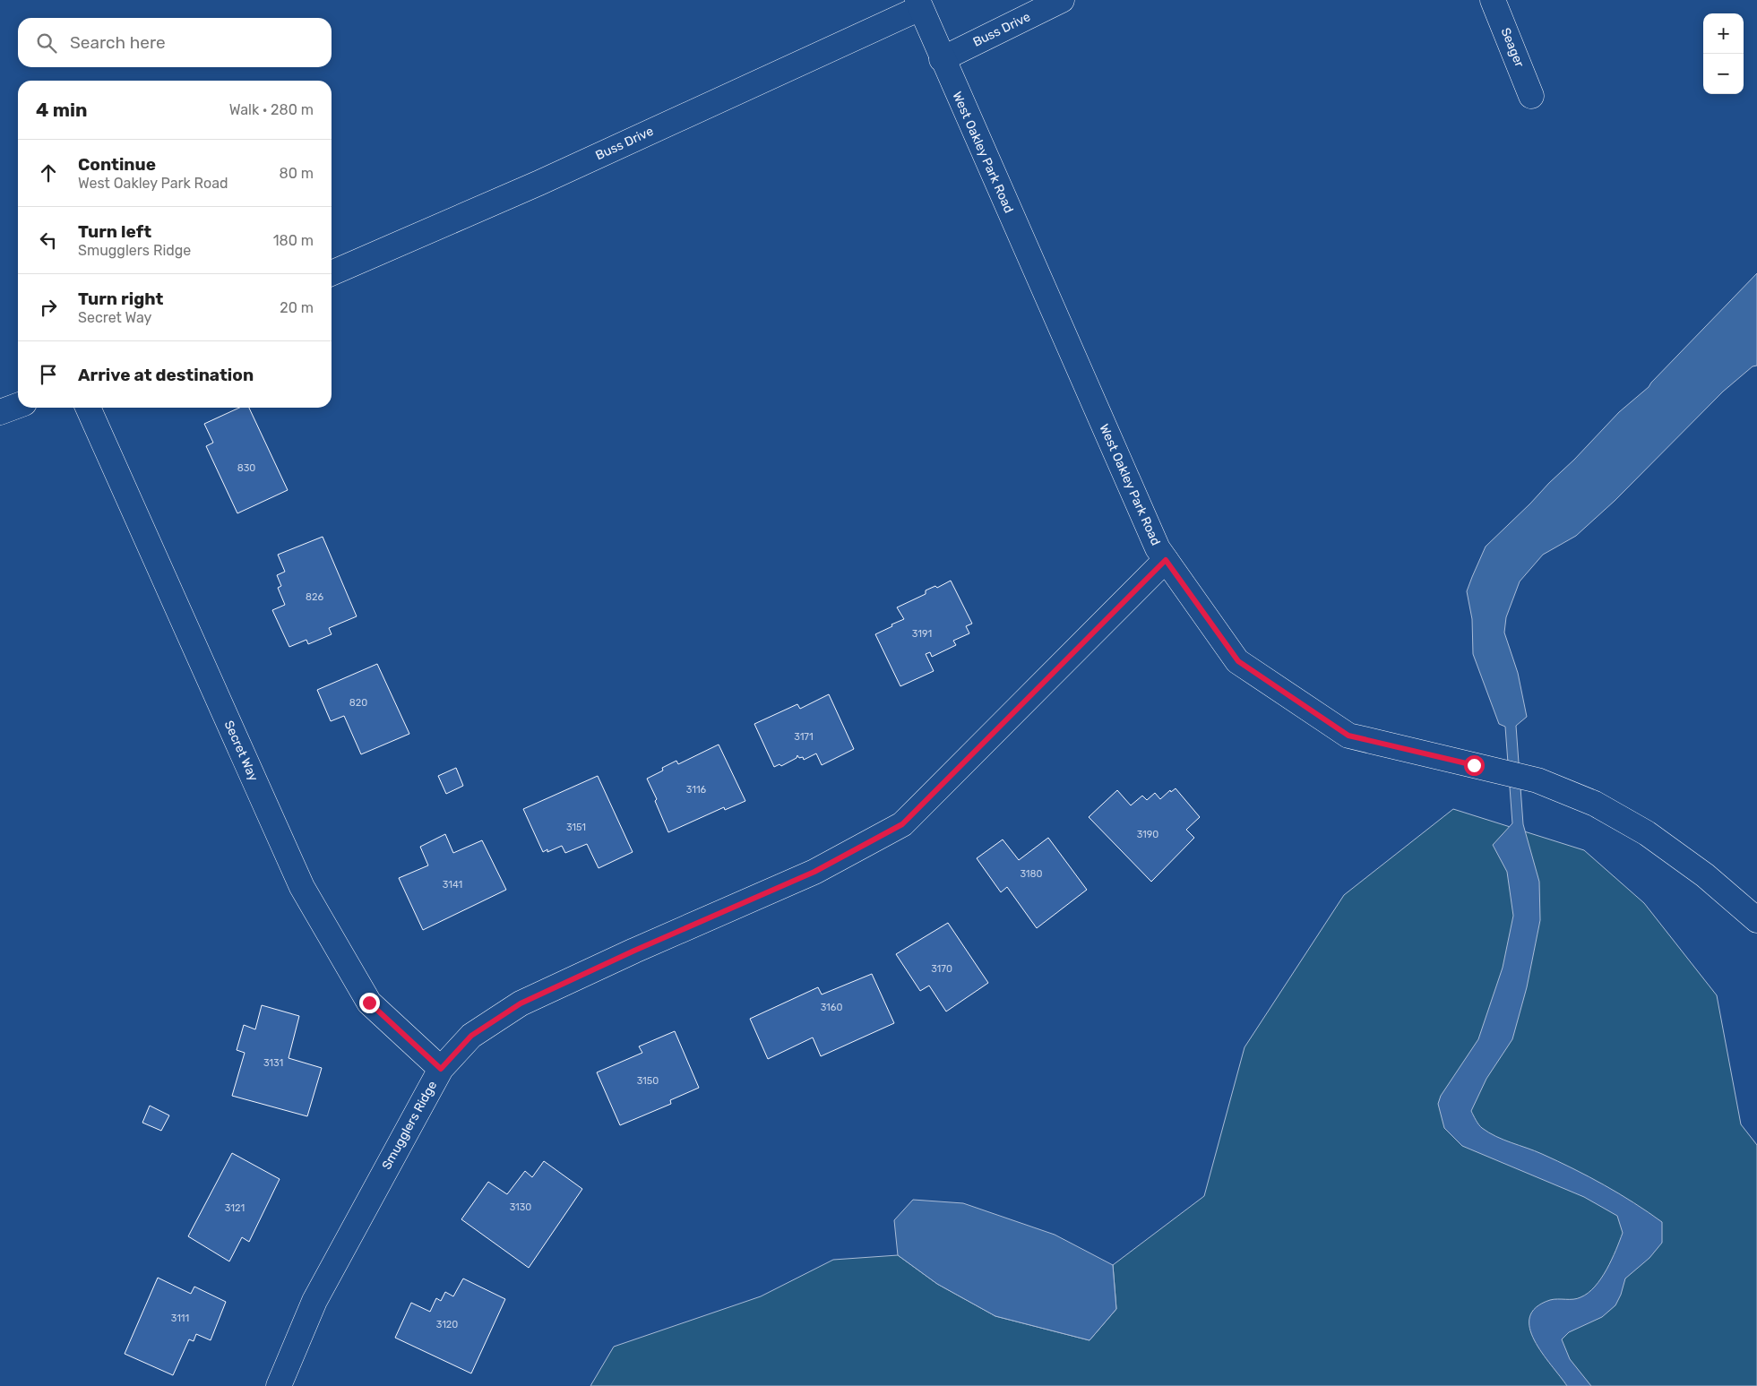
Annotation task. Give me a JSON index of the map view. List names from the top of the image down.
{
  "streets": {
    "street": [
      "Buss Drive",
      "Seager",
      "West Oakley Park Road",
      "Secret Way",
      "Smugglers Ridge"
    ]
  },
  "crossings": [
    ["Buss Drive", "West Oakley Park Road"],
    ["West Oakley Park Road", "Smugglers Ridge"],
    ["Secret Way", "Smugglers Ridge"]
  ],
  "house_numbers": [
    "830",
    "826",
    "3191",
    "820",
    "3171",
    "3116",
    "3151",
    "3190",
    "3180",
    "3141",
    "3170",
    "3160",
    "3131",
    "3150",
    "3130",
    "3121",
    "3111",
    "3120"
  ],
  "page": {
    "map_buttons": ["+", "−"],
    "search": "Search here",
    "heading": ["4 min", "Walk · 280 m"],
    "list": [
      ["Continue", "West Oakley Park Road", "80 m"],
      ["Turn left", "Smugglers Ridge", "180 m"],
      ["Turn right", "Secret Way", "20 m"],
      "Arrive at destination"
    ]
  }
}
